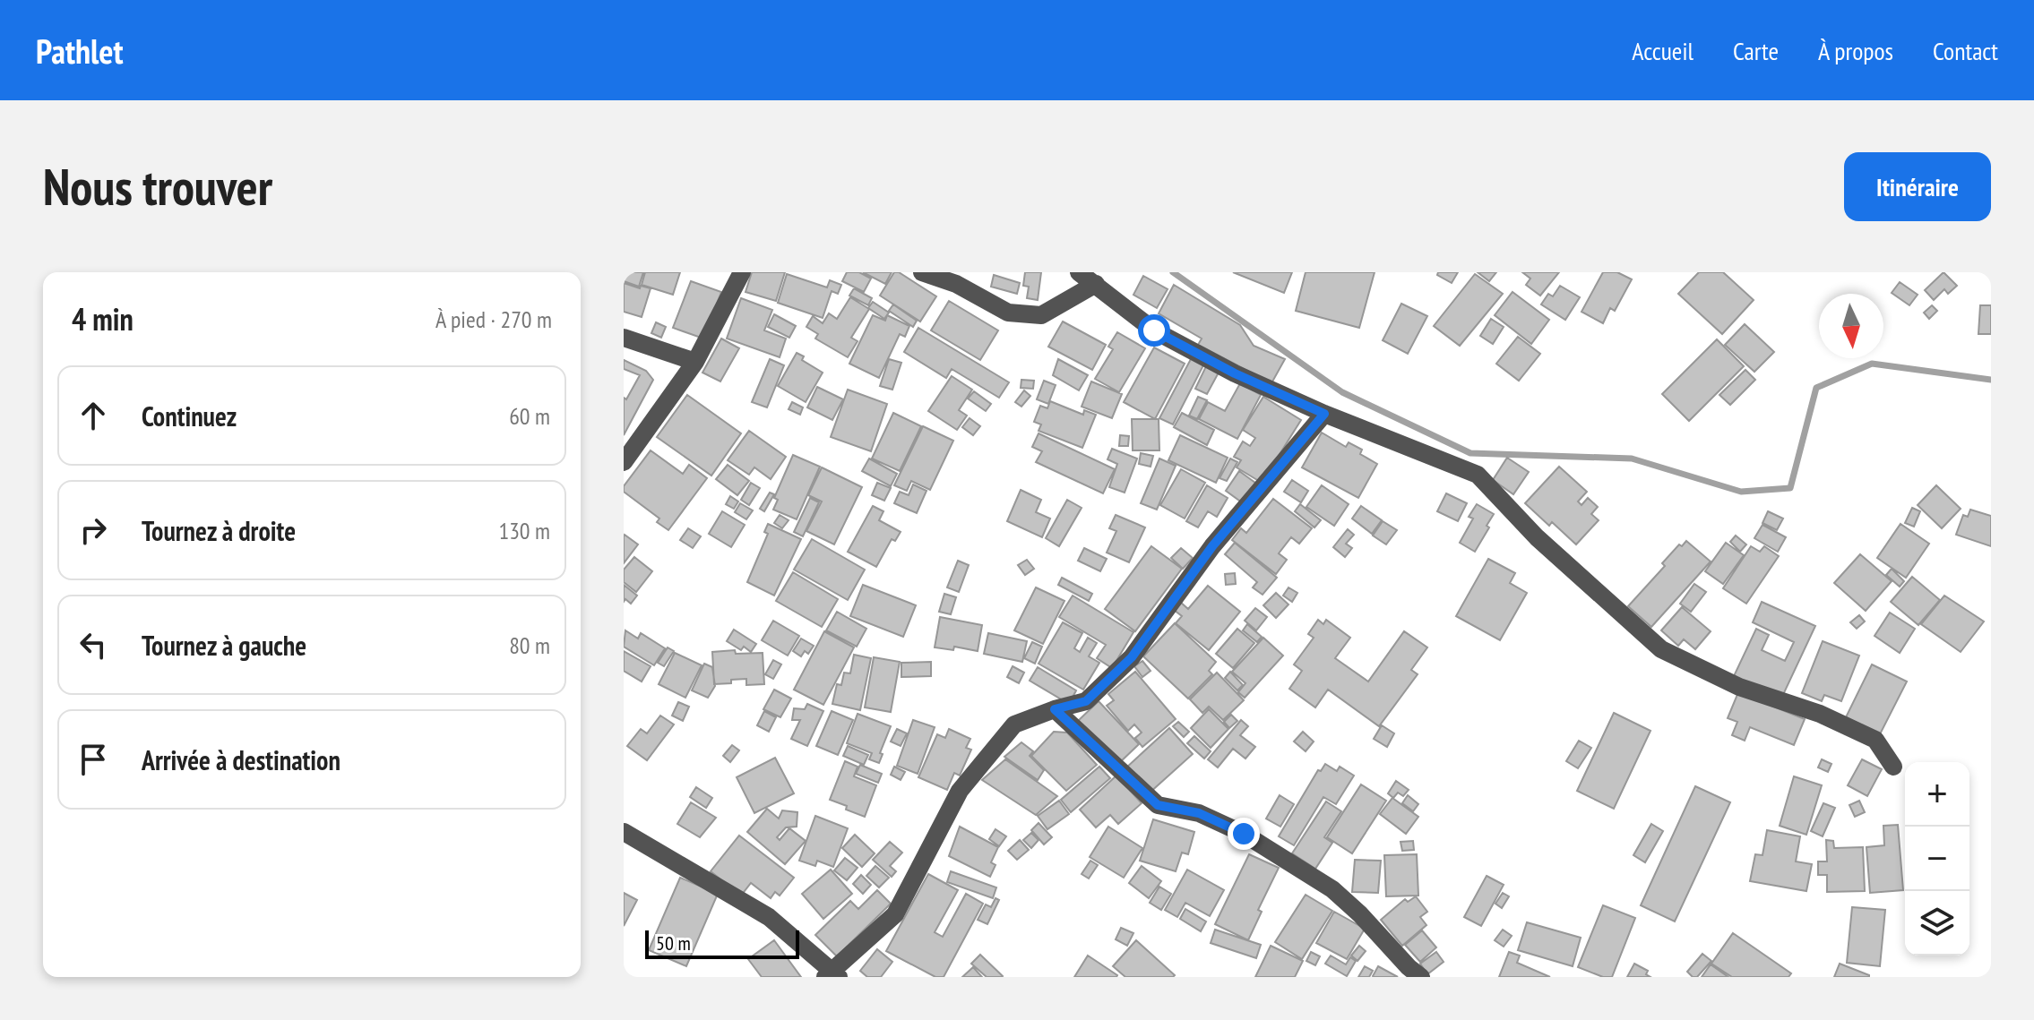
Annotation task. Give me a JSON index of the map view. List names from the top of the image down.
{
  "scale_bar": "50 m",
  "north": "bottom",
  "page": {
    "header": "Pathlet",
    "nav": [
      "Accueil",
      "Carte",
      "À propos",
      "Contact"
    ],
    "buttons": "Itinéraire",
    "title": "Nous trouver",
    "heading": ["4 min", "À pied · 270 m"],
    "list": [
      ["Continuez", "60 m"],
      ["Tournez à droite", "130 m"],
      ["Tournez à gauche", "80 m"],
      "Arrivée à destination"
    ],
    "map_buttons": ["+", "−"],
    "scale": "50 m"
  }
}
